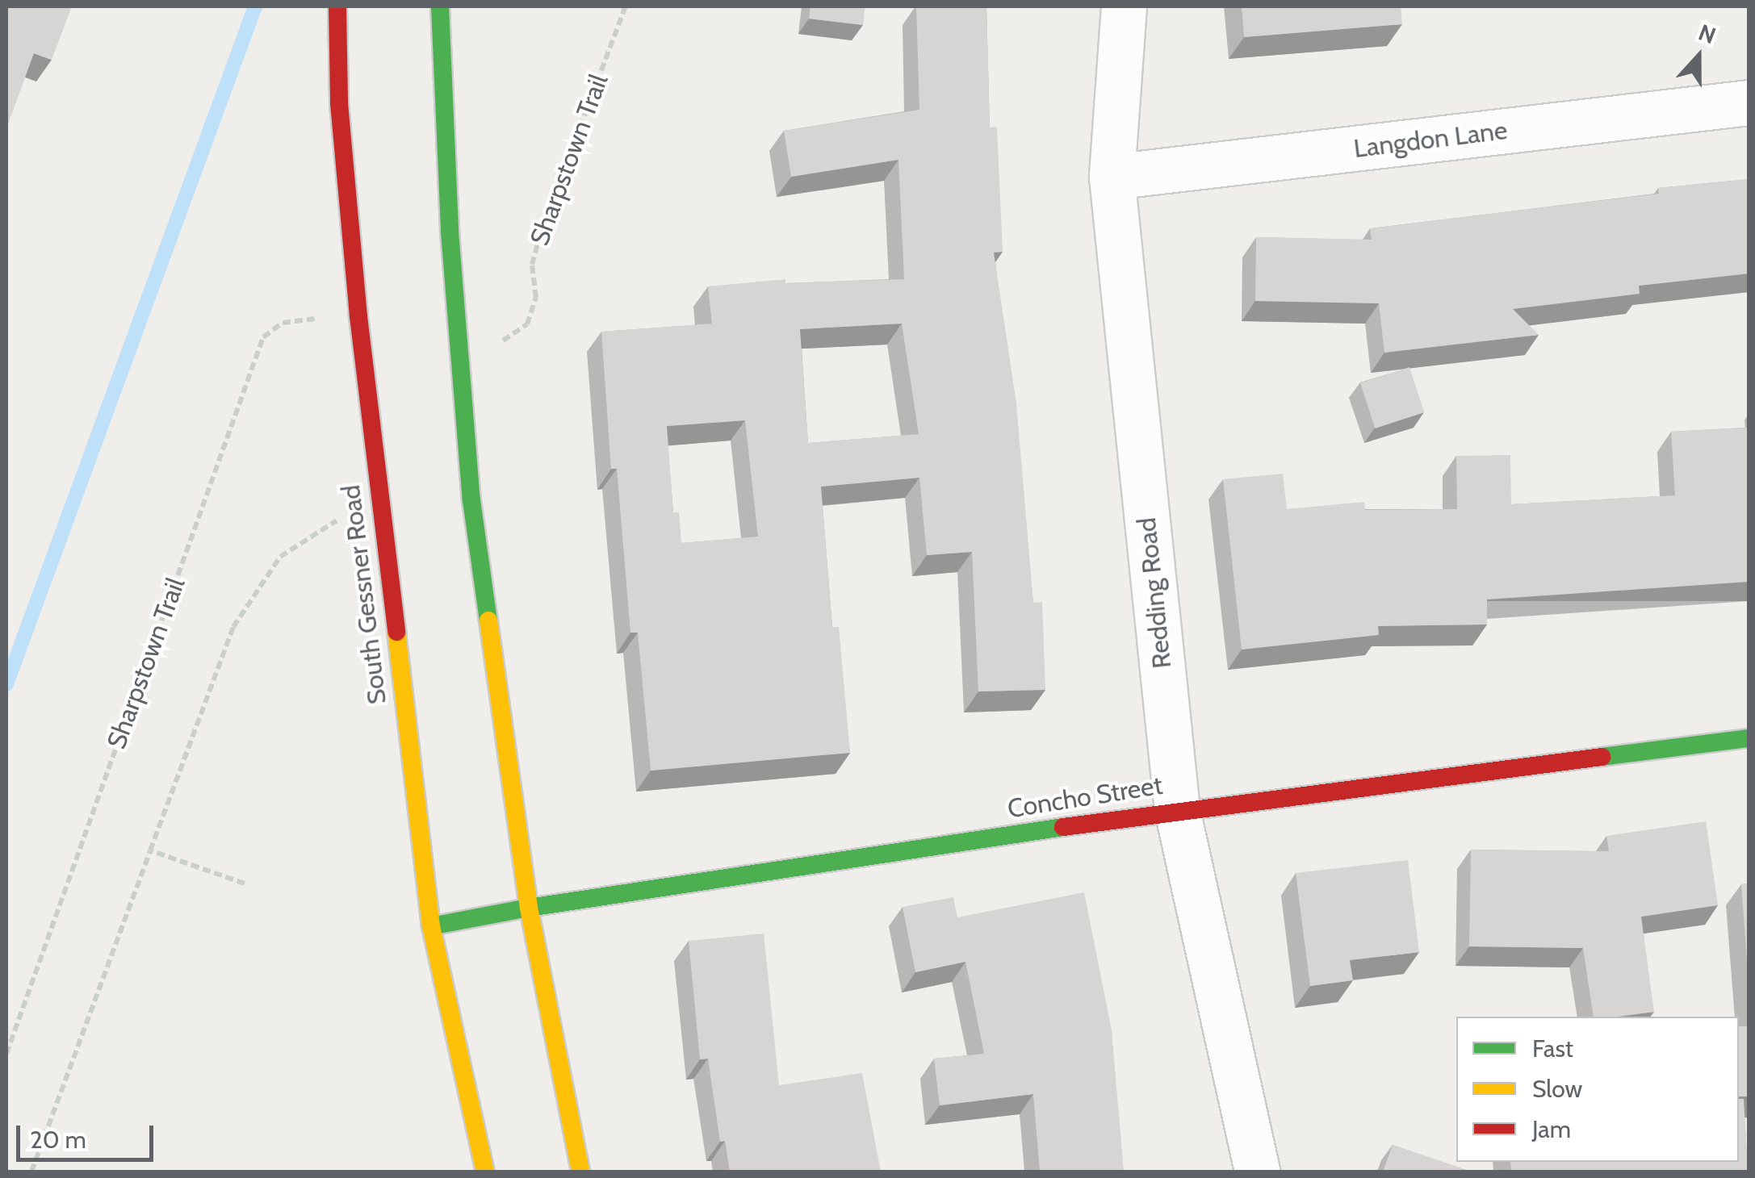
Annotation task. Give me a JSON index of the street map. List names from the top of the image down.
{
  "streets": {
    "main road": ["South Gessner Road", "Concho Street"],
    "street": ["Langdon Lane", "Redding Road"],
    "path": ["Sharpstown Trail"]
  },
  "crossings": [
    ["Langdon Lane", "Redding Road"],
    ["Redding Road", "Concho Street"],
    ["South Gessner Road", "Concho Street"]
  ],
  "legend": ["Fast", "Slow", "Jam"],
  "scale_bar": "20 m",
  "north": "top"
}
